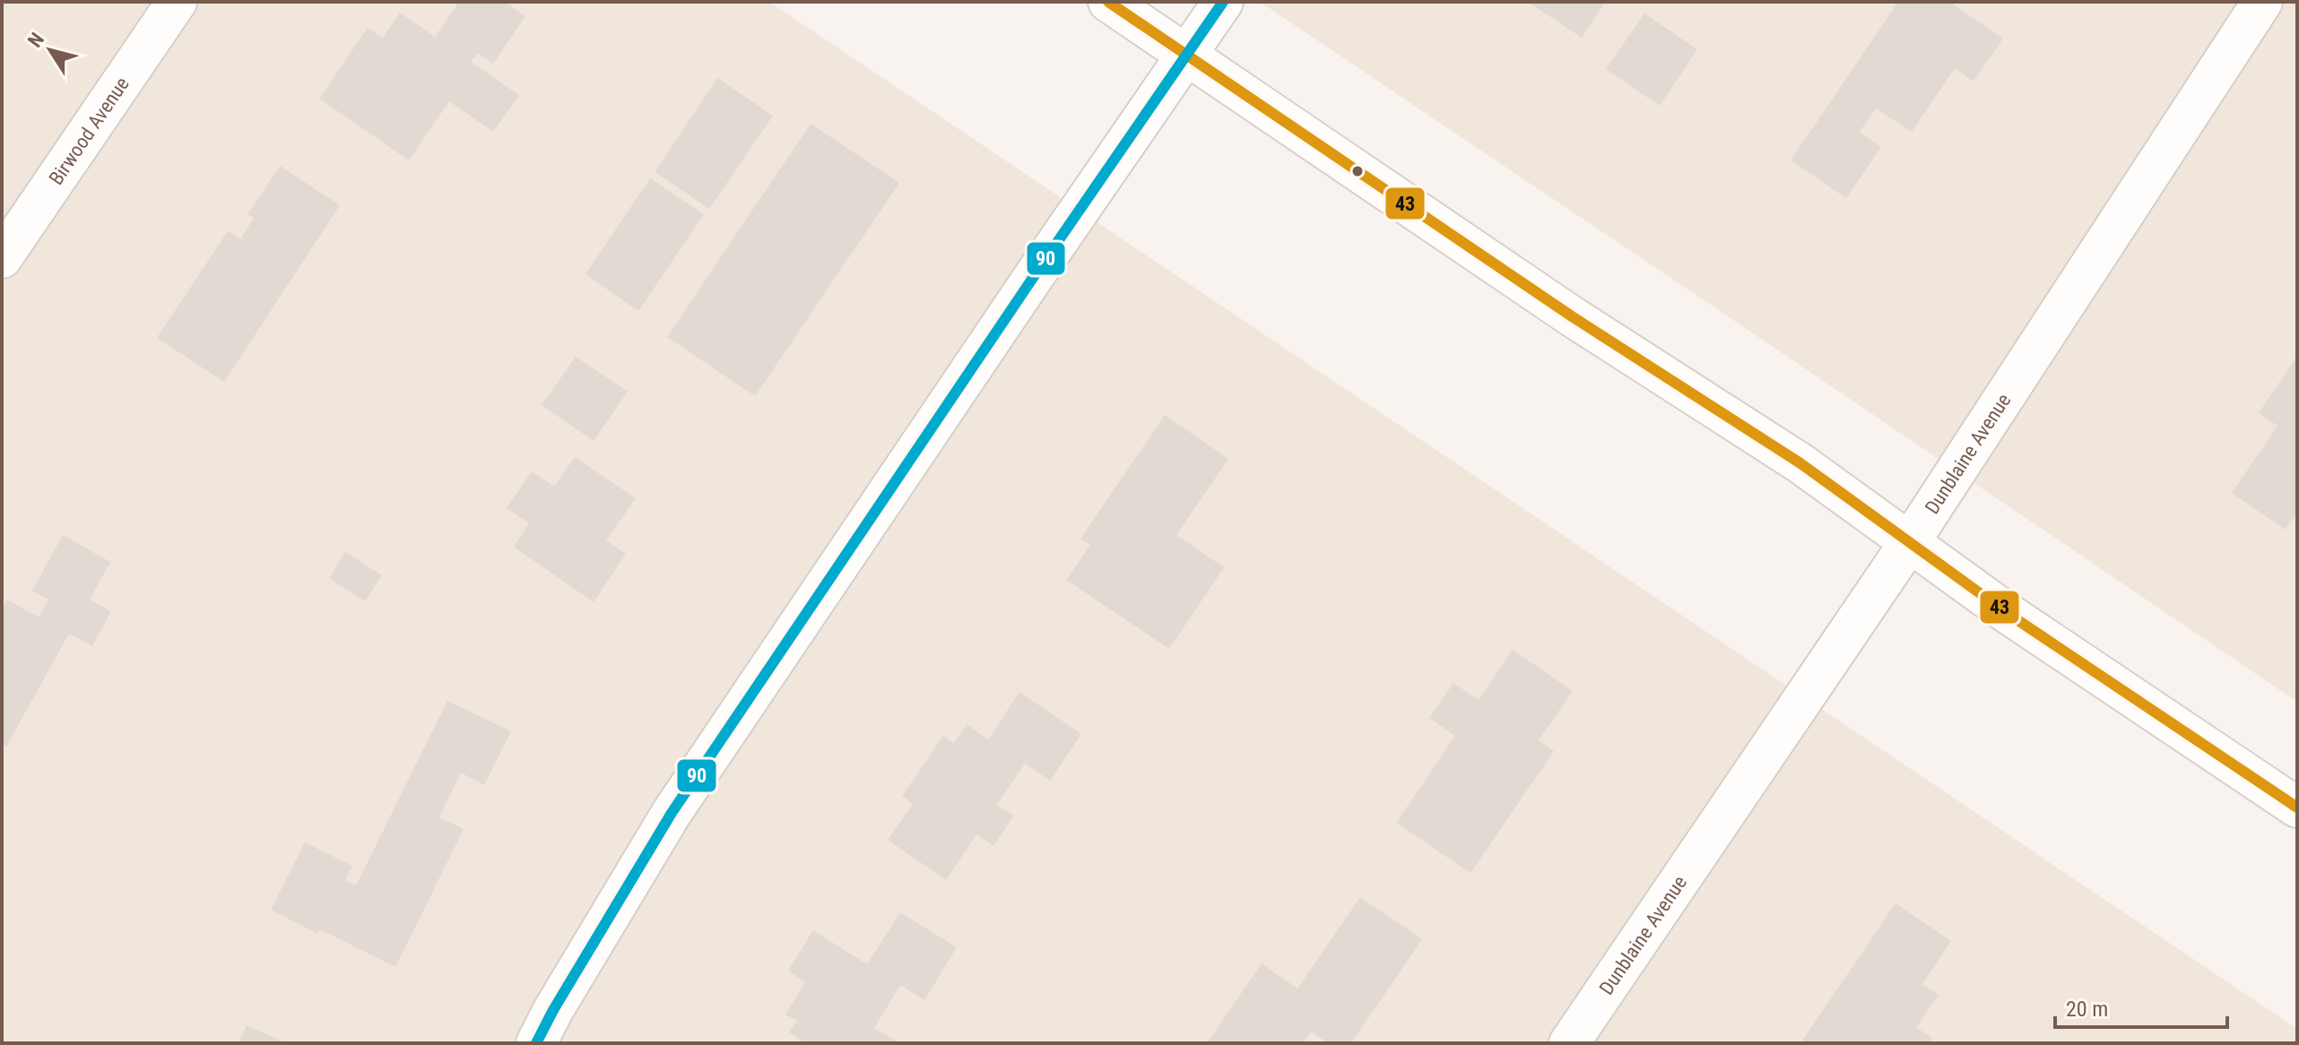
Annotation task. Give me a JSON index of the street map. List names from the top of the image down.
{
  "streets": {
    "street": ["Birwood Avenue", "Dunblaine Avenue"]
  },
  "lines": ["transit line 43", "transit line 90"],
  "scale_bar": "20 m",
  "north": "top left"
}
